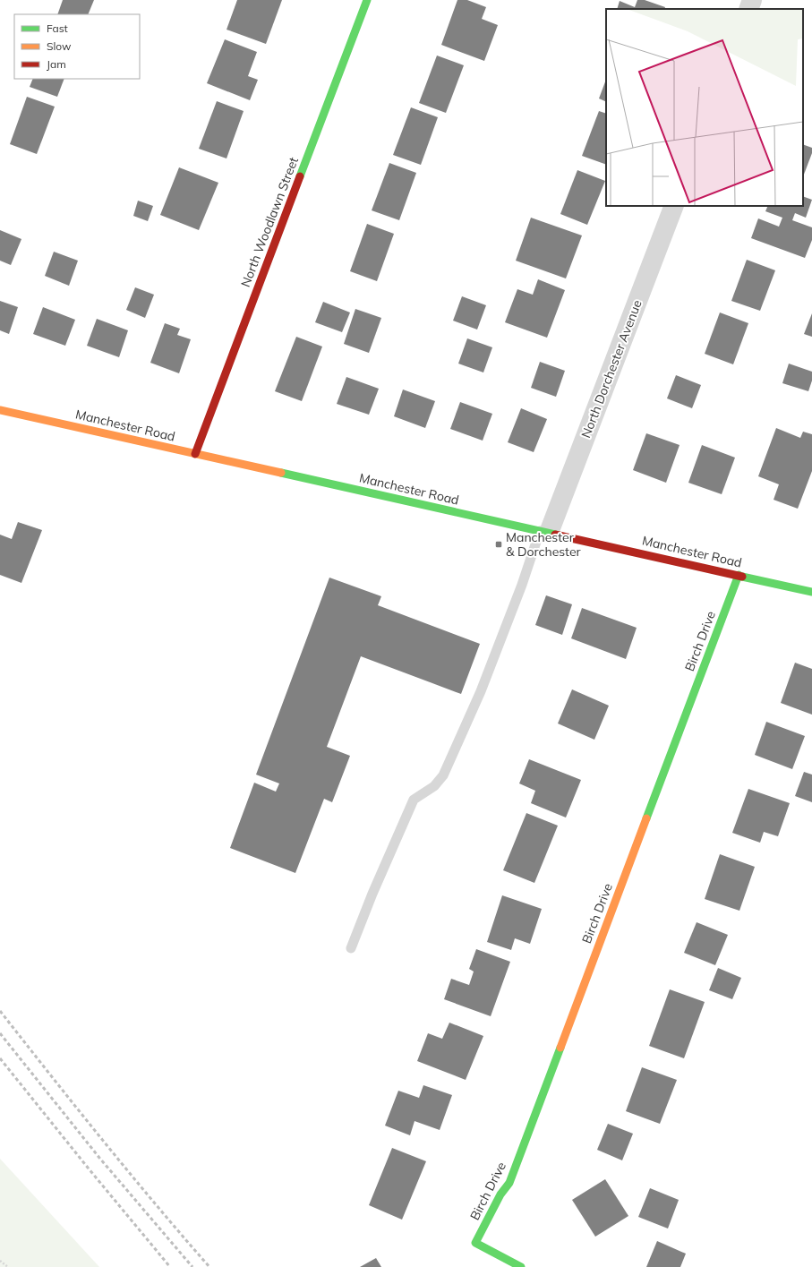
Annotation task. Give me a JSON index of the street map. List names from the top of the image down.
{
  "streets": {
    "street": [
      "North Woodlawn Street",
      "North Dorchester Avenue",
      "Manchester Road",
      "Birch Drive"
    ]
  },
  "crossings": [
    ["North Woodlawn Street", "Manchester Road"],
    ["North Dorchester Avenue", "Manchester Road"],
    ["Manchester Road", "Birch Drive"]
  ],
  "places": {
    "transit": ["Manchester & Dorchester"]
  },
  "legend": ["Fast", "Slow", "Jam"]
}
